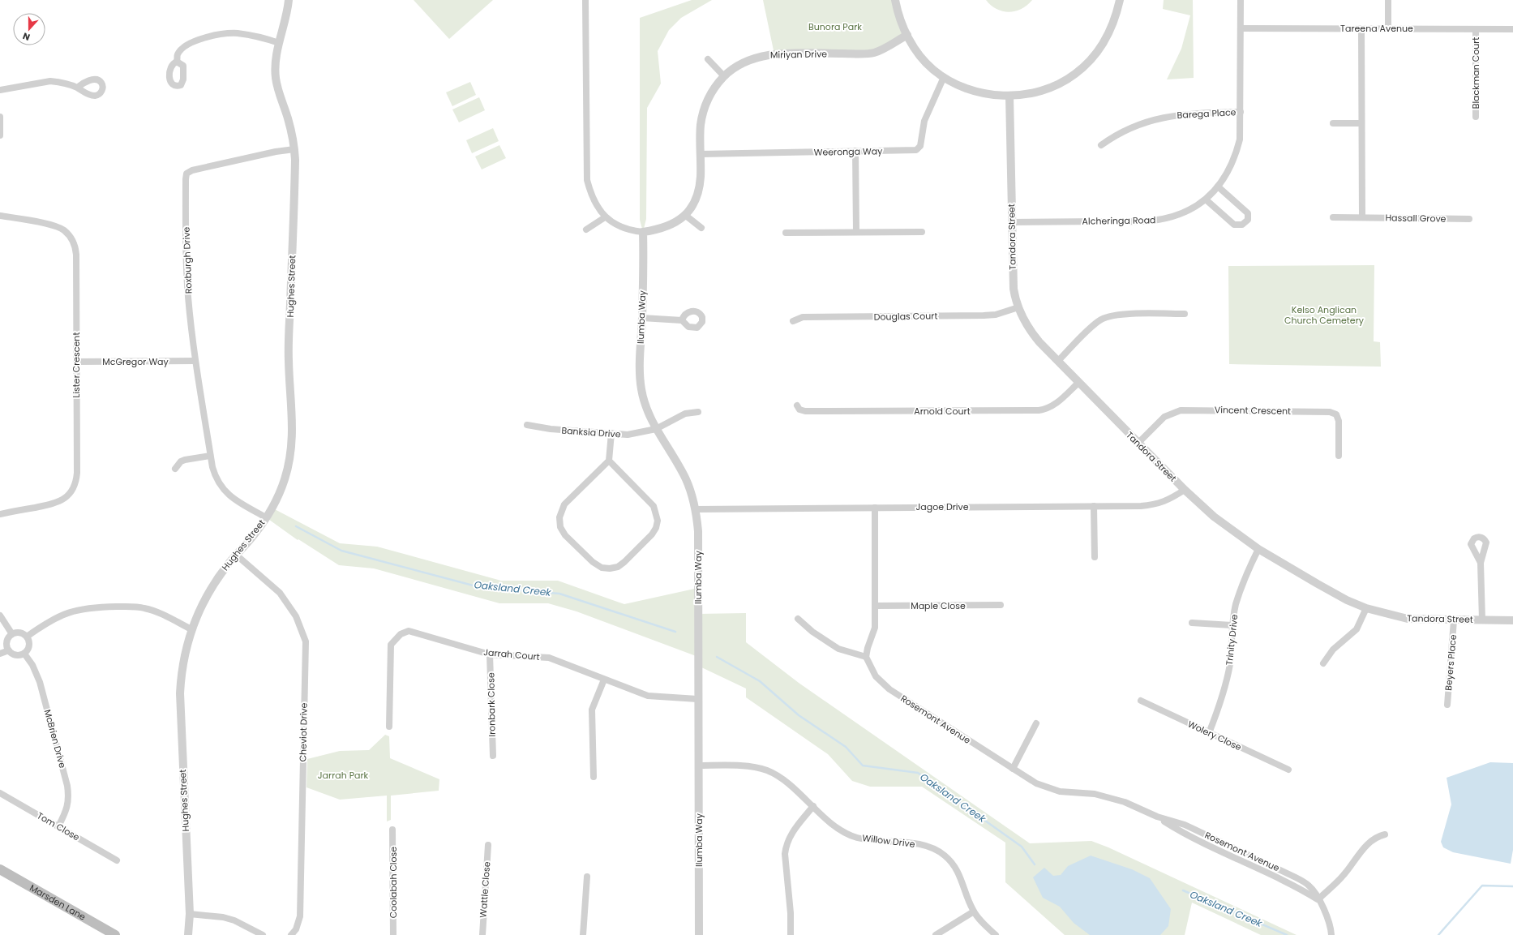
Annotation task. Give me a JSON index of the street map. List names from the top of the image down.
{
  "streets": {
    "main road": ["Marsden Lane"],
    "street": [
      "Tareena Avenue",
      "Miriyan Drive",
      "Blackman Court",
      "Barega Place",
      "Weeronga Way",
      "Hassall Grove",
      "Alcheringa Road",
      "Tandora Street",
      "Roxburgh Drive",
      "Hughes Street",
      "Douglas Court",
      "Ilumba Way",
      "McGregor Way",
      "Lister Crescent",
      "Vincent Crescent",
      "Arnold Court",
      "Banksia Drive",
      "Jagoe Drive",
      "Maple Close",
      "Trinity Drive",
      "Jarrah Court",
      "Beyers Place",
      "Ironbark Close",
      "Rosemont Avenue",
      "Cheviot Drive",
      "Wolery Close",
      "McBrien Drive",
      "Tom Close",
      "Willow Drive",
      "Coolabah Close",
      "Wattle Close"
    ]
  },
  "crossings": [
    ["Tareena Avenue", "Blackman Court"],
    ["Tareena Avenue", "Alcheringa Road"],
    ["Miriyan Drive", "Weeronga Way"],
    ["Barega Place", "Alcheringa Road"],
    ["Alcheringa Road", "Tandora Street"],
    ["Tandora Street", "Douglas Court"],
    ["Tandora Street", "Vincent Crescent"],
    ["Tandora Street", "Arnold Court"],
    ["Tandora Street", "Jagoe Drive"],
    ["Tandora Street", "Trinity Drive"],
    ["Tandora Street", "Beyers Place"],
    ["Roxburgh Drive", "Hughes Street"],
    ["Roxburgh Drive", "McGregor Way"],
    ["Hughes Street", "Cheviot Drive"],
    ["Ilumba Way", "Banksia Drive"],
    ["Ilumba Way", "Jagoe Drive"],
    ["Ilumba Way", "Jarrah Court"],
    ["Ilumba Way", "Willow Drive"],
    ["McGregor Way", "Lister Crescent"],
    ["Trinity Drive", "Wolery Close"],
    ["Jarrah Court", "Ironbark Close"],
    ["McBrien Drive", "Tom Close"]
  ],
  "water": ["Oaksland Creek"],
  "parks": ["Bunora Park", "Kelso Anglican Church Cemetery", "Jarrah Park"],
  "north": "bottom"
}
